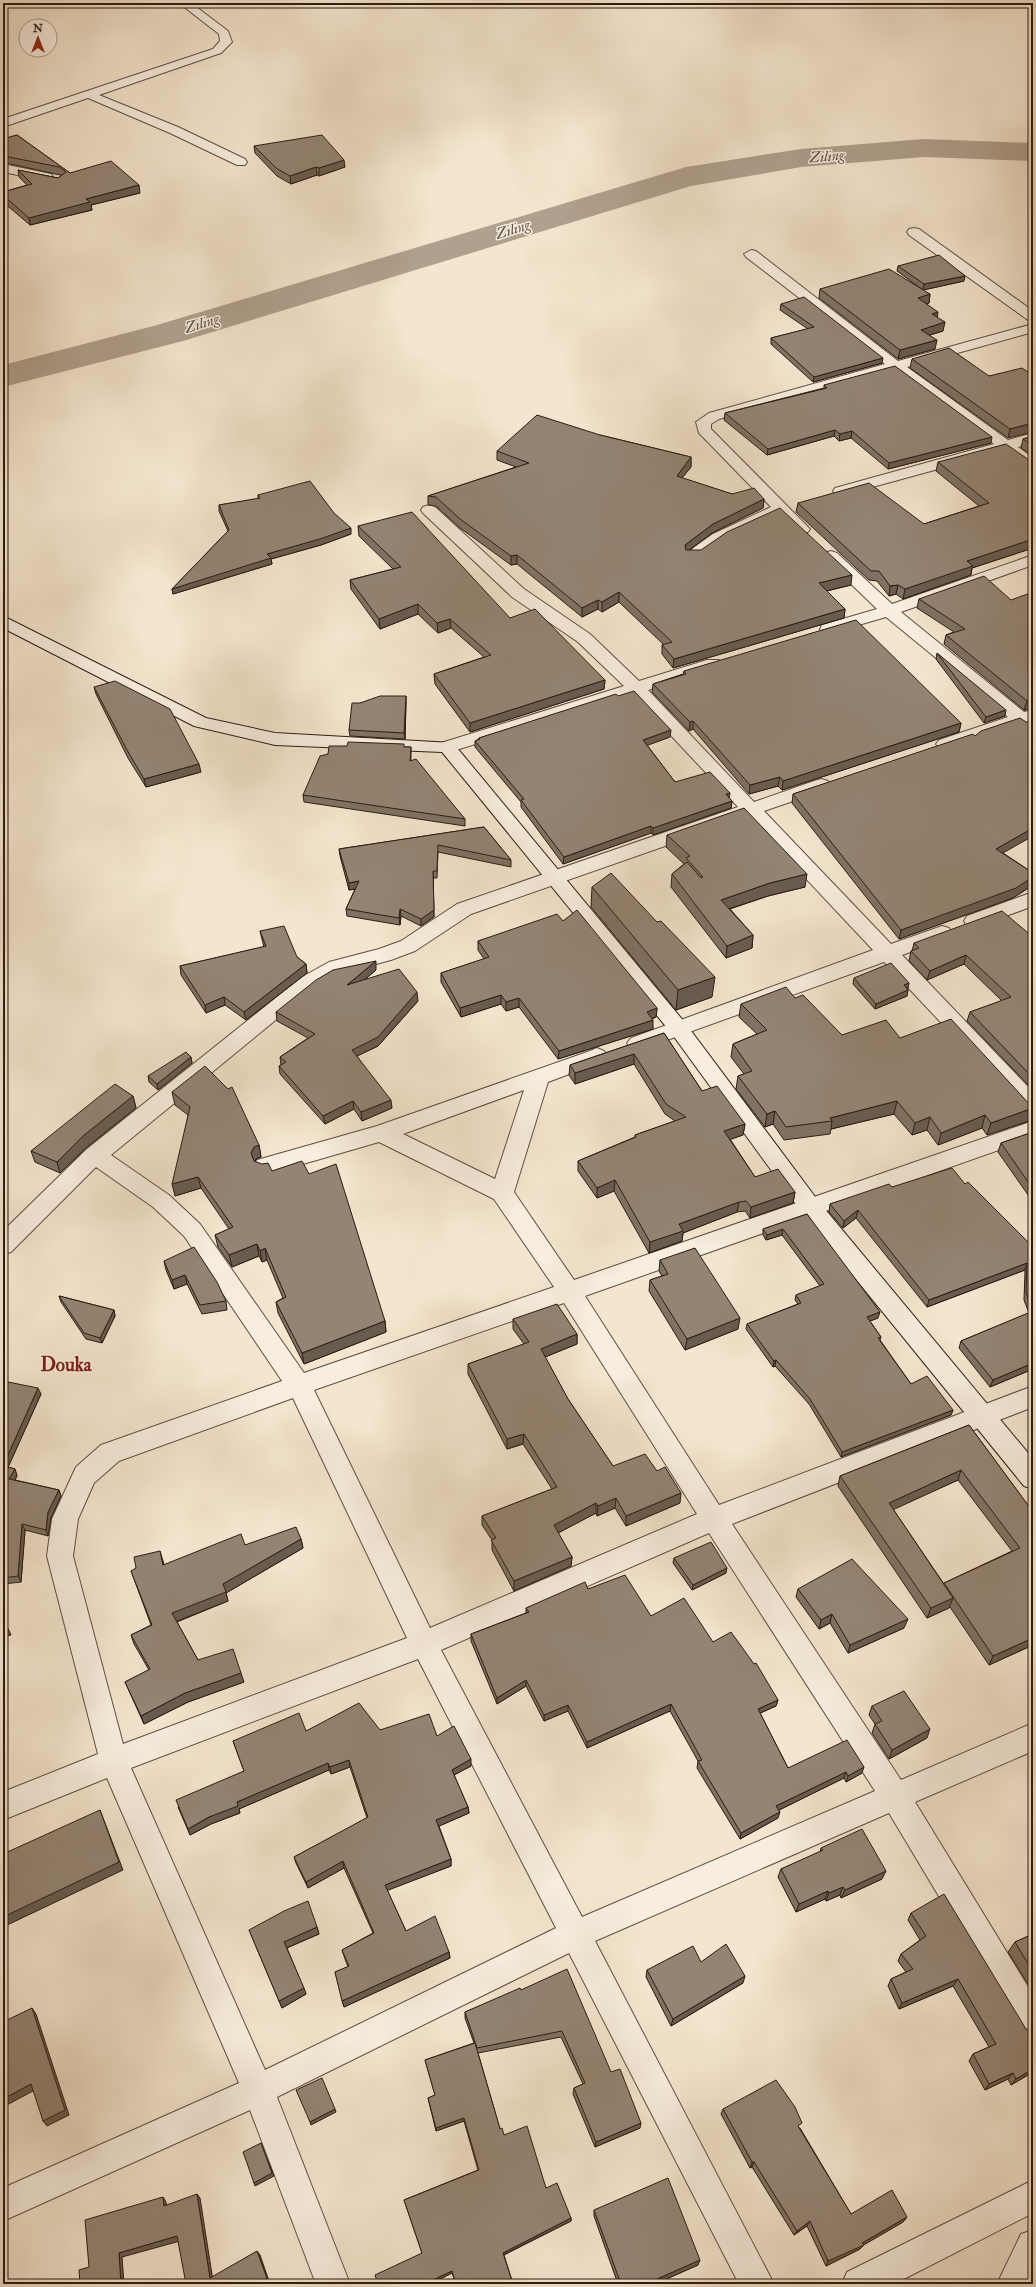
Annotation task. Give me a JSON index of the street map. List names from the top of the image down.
{
  "districts": ["Douka"],
  "water": ["Ziling"],
  "north": "top"
}
